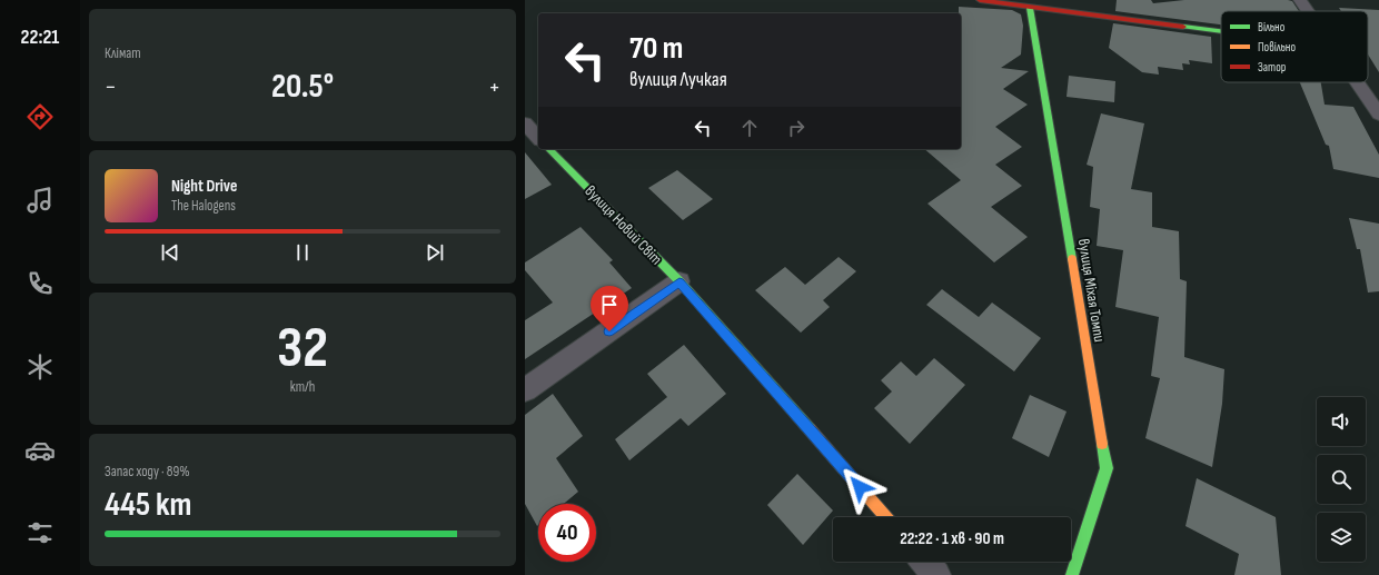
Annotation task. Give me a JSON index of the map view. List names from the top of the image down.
{
  "streets": {
    "street": ["вулиця Новий Світ", "вулиця Міхая Томпи"]
  },
  "legend": ["Вільно", "Повільно", "Затор"],
  "page": {
    "tabs": "22:21",
    "tile": [
      "Клімат",
      ["32", "km/h"],
      ["Запас ходу · 89%", "445 km"]
    ],
    "turn": ["70 m", "вулиця Лучкая"],
    "heat": ["−", "20.5°", "+"],
    "song": ["Night Drive", "The Halogens"],
    "limit": "40",
    "trip": "22:22 · 1 хв · 90 m"
  }
}
